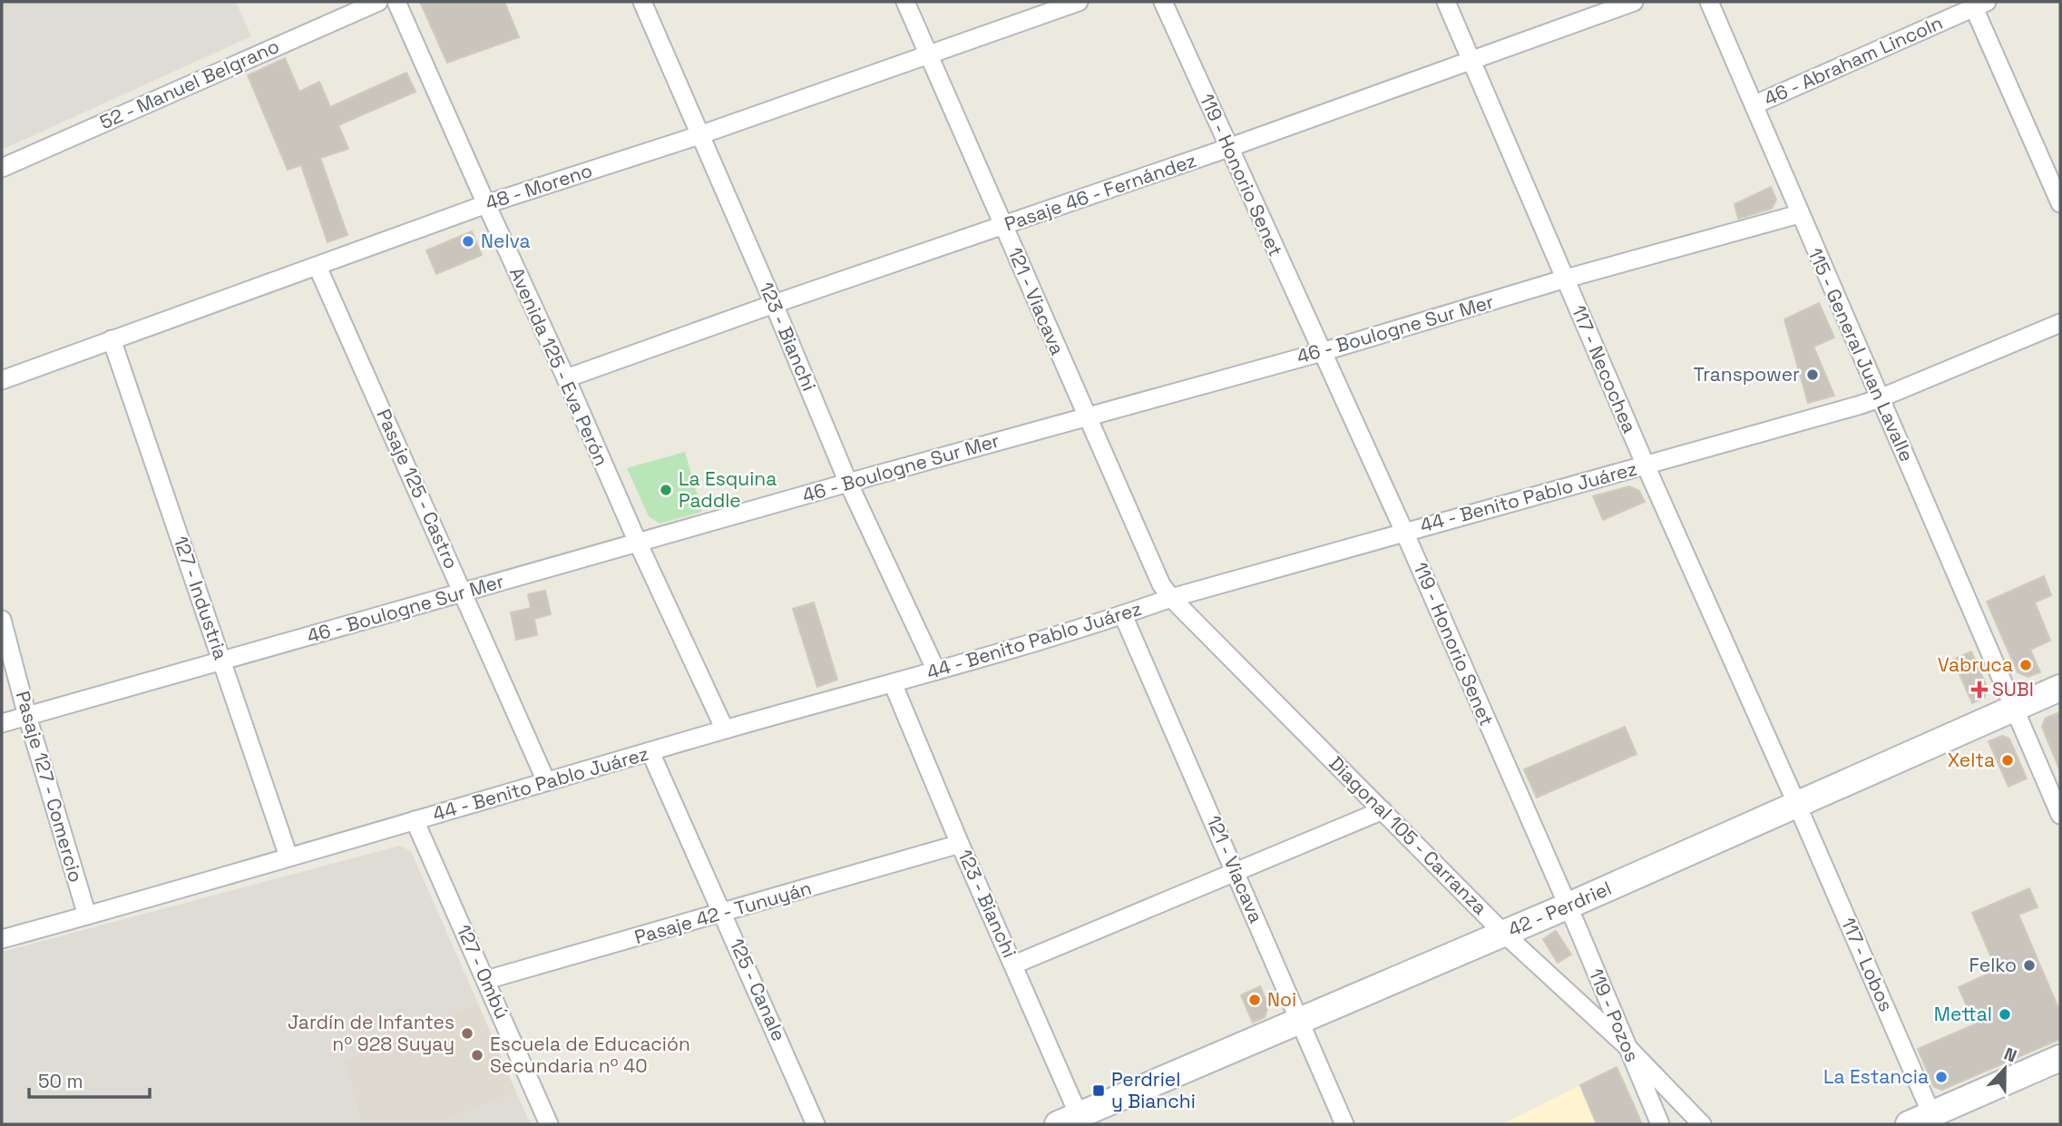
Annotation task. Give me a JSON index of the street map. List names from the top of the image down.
{
  "streets": {
    "street": [
      "46 - Abraham Lincoln",
      "52 - Manuel Belgrano",
      "119 - Honorio Senet",
      "48 - Moreno",
      "Pasaje 46 - Fernández",
      "121 - Viacava",
      "46 - Boulogne Sur Mer",
      "123 - Bianchi",
      "115 - General Juan Lavalle",
      "Avenida 125 - Eva Perón",
      "117 - Necochea",
      "Pasaje 125 - Castro",
      "44 - Benito Pablo Juárez",
      "127 - Industria",
      "Pasaje 127 - Comercio",
      "Diagonal 105 - Carranza",
      "42 - Perdriel",
      "Pasaje 42 - Tunuyán",
      "117 - Lobos",
      "127 - Ombú",
      "125 - Canale",
      "119 - Pozos"
    ]
  },
  "crossings": [
    ["46 - Abraham Lincoln", "115 - General Juan Lavalle"],
    ["119 - Honorio Senet", "Pasaje 46 - Fernández"],
    ["119 - Honorio Senet", "46 - Boulogne Sur Mer"],
    ["119 - Honorio Senet", "44 - Benito Pablo Juárez"],
    ["119 - Honorio Senet", "42 - Perdriel"],
    ["119 - Honorio Senet", "119 - Pozos"],
    ["48 - Moreno", "121 - Viacava"],
    ["48 - Moreno", "123 - Bianchi"],
    ["48 - Moreno", "Avenida 125 - Eva Perón"],
    ["48 - Moreno", "Pasaje 125 - Castro"],
    ["48 - Moreno", "127 - Industria"],
    ["Pasaje 46 - Fernández", "121 - Viacava"],
    ["Pasaje 46 - Fernández", "123 - Bianchi"],
    ["Pasaje 46 - Fernández", "Avenida 125 - Eva Perón"],
    ["Pasaje 46 - Fernández", "117 - Necochea"],
    ["121 - Viacava", "46 - Boulogne Sur Mer"],
    ["121 - Viacava", "44 - Benito Pablo Juárez"],
    ["121 - Viacava", "Diagonal 105 - Carranza"],
    ["121 - Viacava", "42 - Perdriel"],
    ["46 - Boulogne Sur Mer", "123 - Bianchi"],
    ["46 - Boulogne Sur Mer", "115 - General Juan Lavalle"],
    ["46 - Boulogne Sur Mer", "Avenida 125 - Eva Perón"],
    ["46 - Boulogne Sur Mer", "117 - Necochea"],
    ["46 - Boulogne Sur Mer", "Pasaje 125 - Castro"],
    ["46 - Boulogne Sur Mer", "127 - Industria"],
    ["46 - Boulogne Sur Mer", "Pasaje 127 - Comercio"],
    ["123 - Bianchi", "44 - Benito Pablo Juárez"],
    ["123 - Bianchi", "42 - Perdriel"],
    ["123 - Bianchi", "Pasaje 42 - Tunuyán"],
    ["115 - General Juan Lavalle", "44 - Benito Pablo Juárez"],
    ["115 - General Juan Lavalle", "42 - Perdriel"],
    ["Avenida 125 - Eva Perón", "44 - Benito Pablo Juárez"],
    ["117 - Necochea", "44 - Benito Pablo Juárez"],
    ["117 - Necochea", "42 - Perdriel"],
    ["117 - Necochea", "117 - Lobos"],
    ["Pasaje 125 - Castro", "44 - Benito Pablo Juárez"],
    ["44 - Benito Pablo Juárez", "127 - Industria"],
    ["44 - Benito Pablo Juárez", "Pasaje 127 - Comercio"],
    ["44 - Benito Pablo Juárez", "Diagonal 105 - Carranza"],
    ["44 - Benito Pablo Juárez", "127 - Ombú"],
    ["44 - Benito Pablo Juárez", "125 - Canale"],
    ["Diagonal 105 - Carranza", "42 - Perdriel"],
    ["Diagonal 105 - Carranza", "119 - Pozos"],
    ["42 - Perdriel", "117 - Lobos"],
    ["42 - Perdriel", "119 - Pozos"],
    ["Pasaje 42 - Tunuyán", "127 - Ombú"],
    ["Pasaje 42 - Tunuyán", "125 - Canale"]
  ],
  "places": {
    "other": [
      "Nelva",
      "Transpower",
      "La Esquina Paddle",
      "Vabruca",
      "Xelta",
      "Felko",
      "Noi",
      "Mettal",
      "Jardín de Infantes nº 928 Suyay",
      "Escuela de Educación Secundaria nº 40",
      "La Estancia"
    ],
    "health": ["SUBI"],
    "transit": ["Perdriel y Bianchi"]
  },
  "scale_bar": "50 m",
  "north": "top"
}
